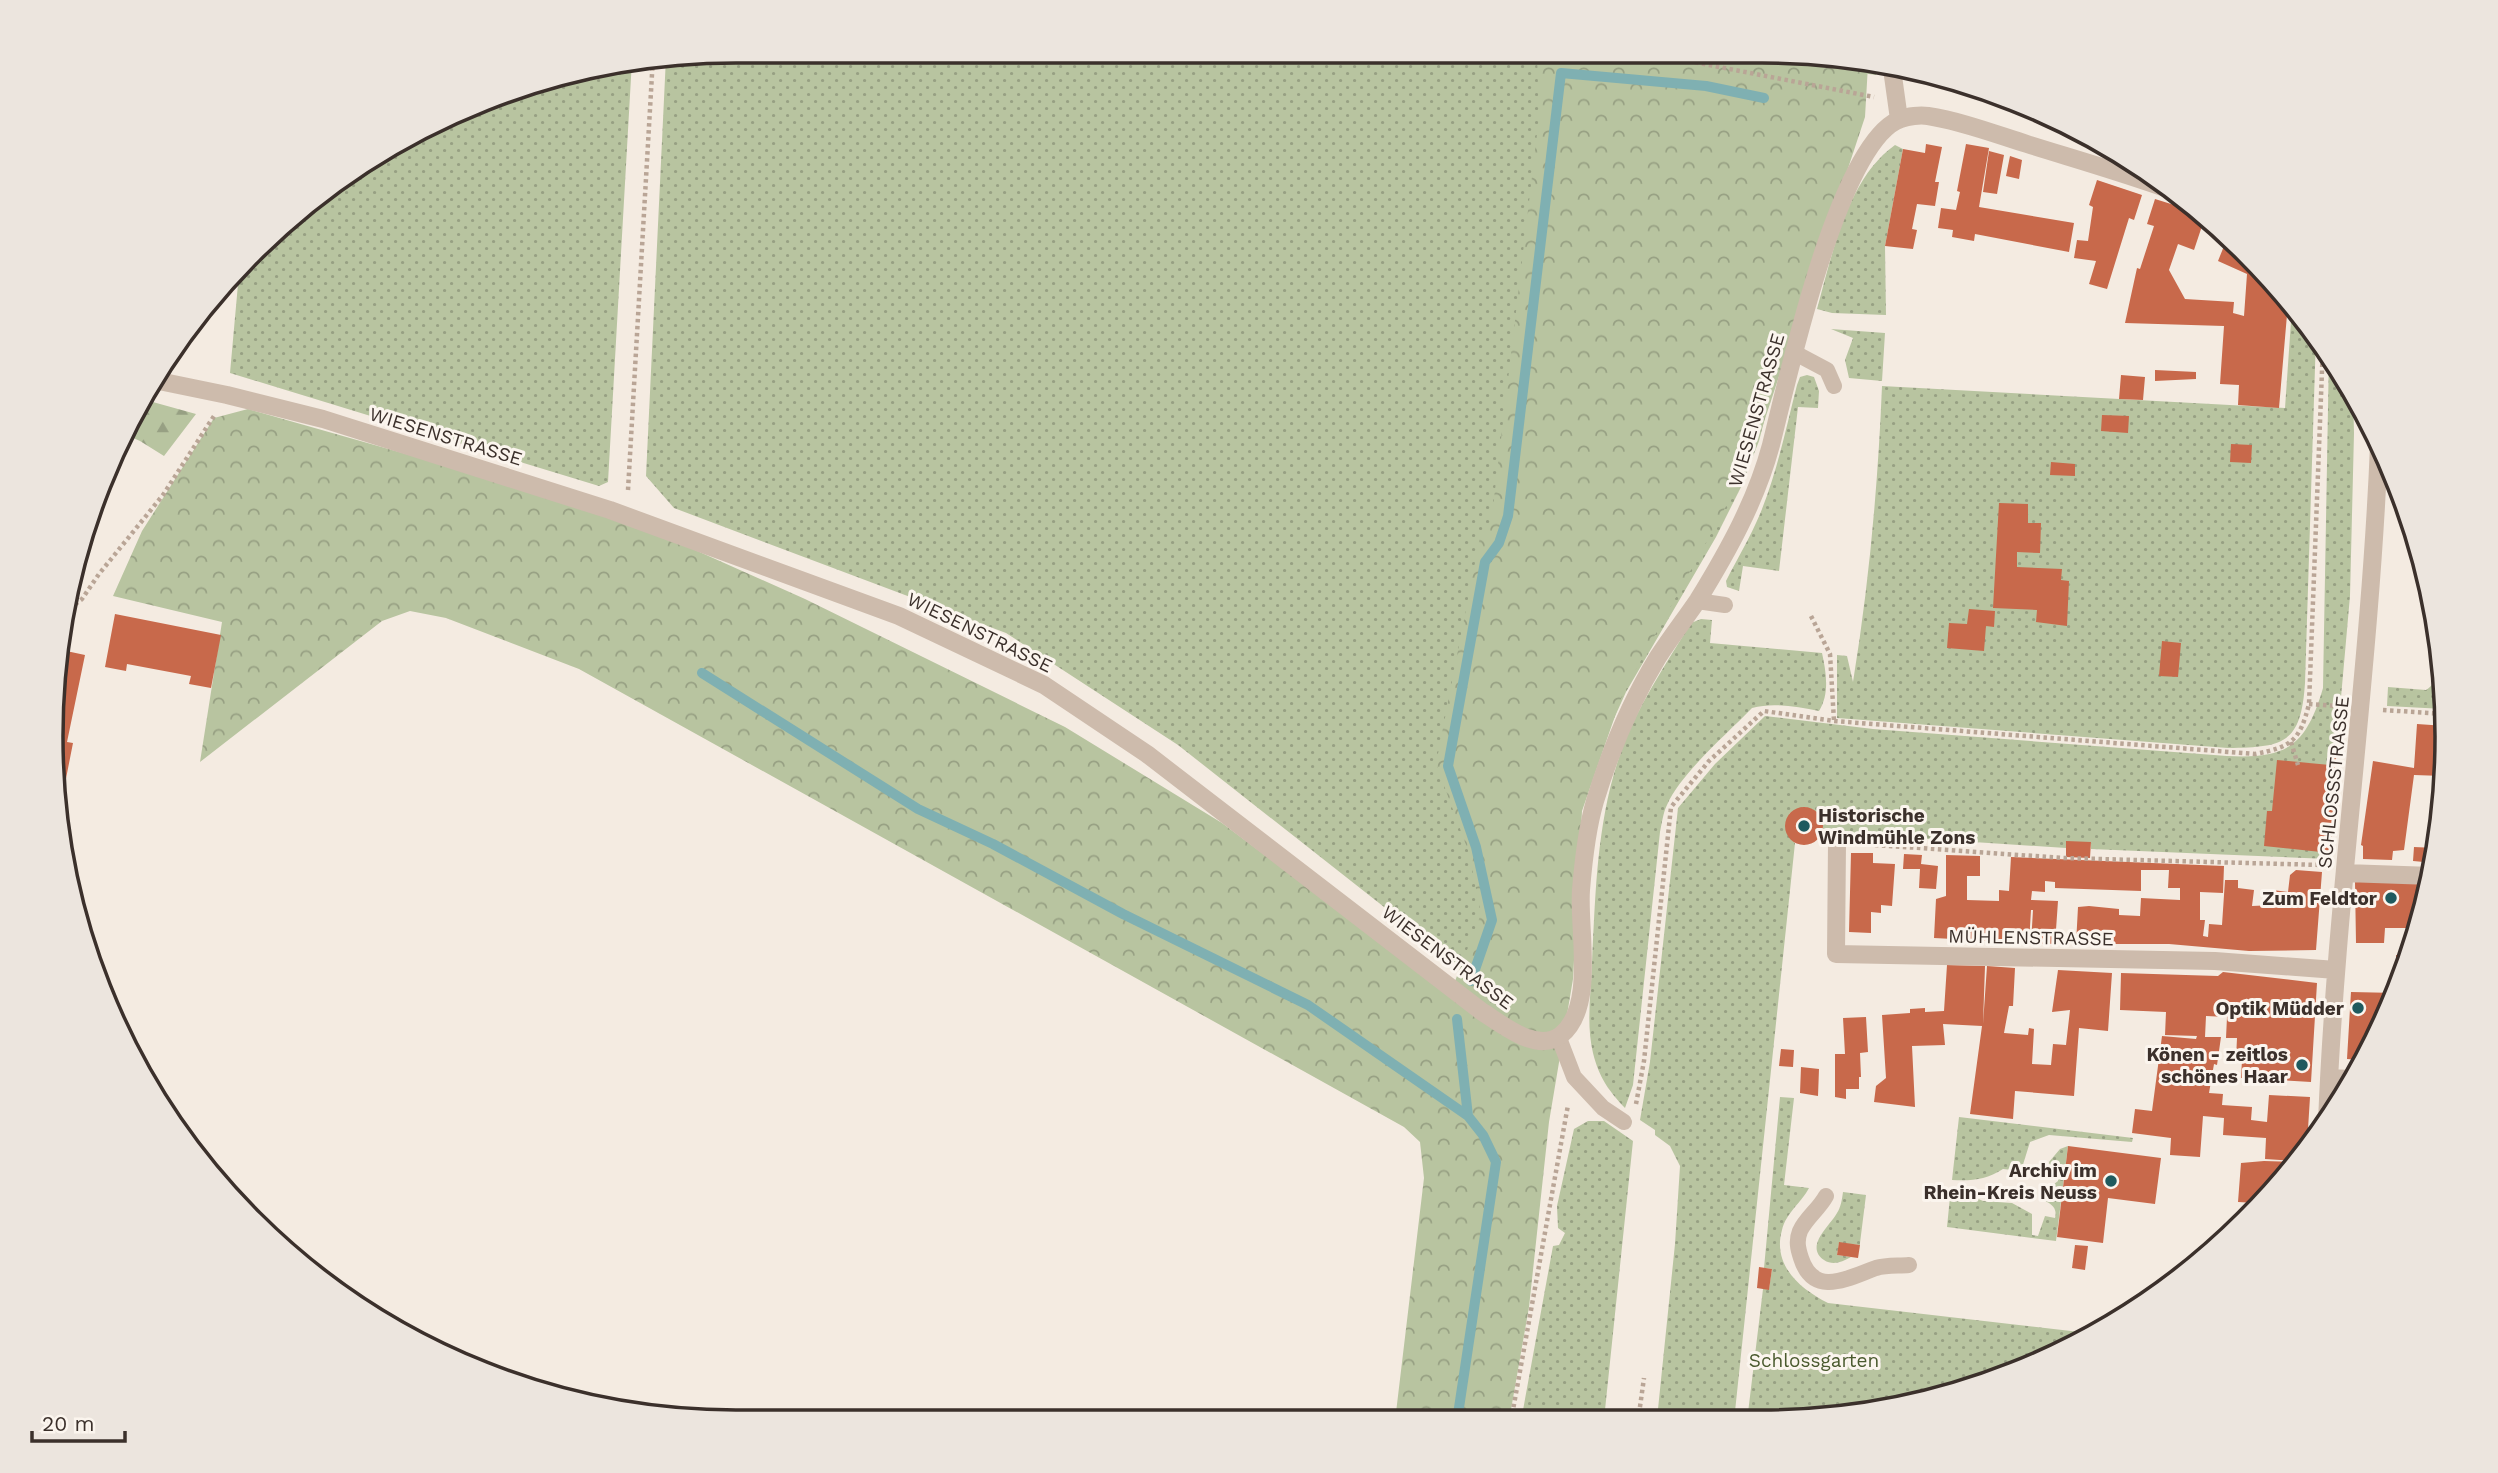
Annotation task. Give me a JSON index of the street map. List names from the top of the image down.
{
  "streets": {
    "street": ["WIESENSTRASSE", "SCHLOSSSTRASSE", "MÜHLENSTRASSE"]
  },
  "crossings": [
    ["SCHLOSSSTRASSE", "MÜHLENSTRASSE"]
  ],
  "parks": ["Schlossgarten"],
  "places": [
    "Historische Windmühle Zons",
    "Zum Feldtor",
    "Optik Müdder",
    "Könen - zeitlos schönes Haar",
    "Archiv im Rhein-Kreis Neuss"
  ],
  "scale_bar": "20 m"
}
